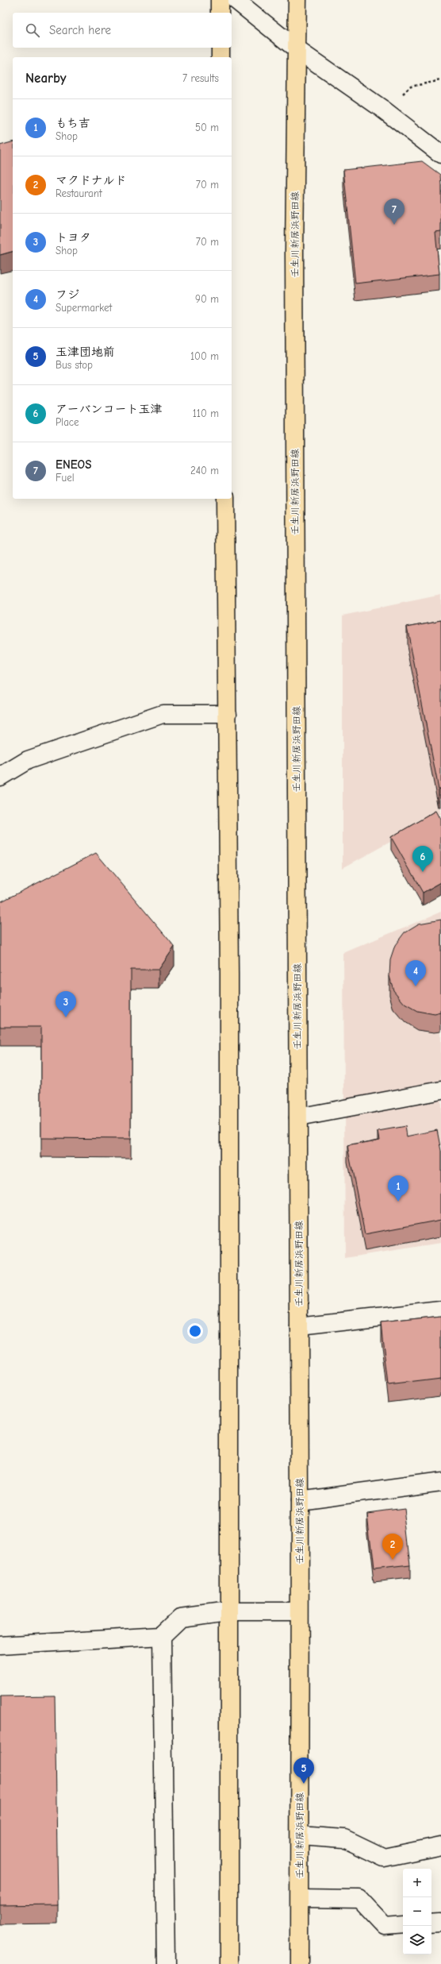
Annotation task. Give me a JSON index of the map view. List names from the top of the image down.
{
  "streets": {
    "main road": ["壬生川新居浜野田線"]
  },
  "page": {
    "search": "Search here",
    "heading": ["Nearby", "7 results"],
    "list": [
      {
        "mark": "1",
        "name": "もち吉",
        "note": "Shop",
        "value": "50 m"
      },
      {
        "mark": "2",
        "name": "マクドナルド",
        "note": "Restaurant",
        "value": "70 m"
      },
      {
        "mark": "3",
        "name": "トヨタ",
        "note": "Shop",
        "value": "70 m"
      },
      {
        "mark": "4",
        "name": "フジ",
        "note": "Supermarket",
        "value": "90 m"
      },
      {
        "mark": "5",
        "name": "玉津団地前",
        "note": "Bus stop",
        "value": "100 m"
      },
      {
        "mark": "6",
        "name": "アーバンコート玉津",
        "note": "Place",
        "value": "110 m"
      },
      {
        "mark": "7",
        "name": "ENEOS",
        "note": "Fuel",
        "value": "240 m"
      }
    ],
    "pins": [
      "7",
      "6",
      "4",
      "3",
      "1",
      "2",
      "5"
    ],
    "map_buttons": ["+", "−"]
  }
}
